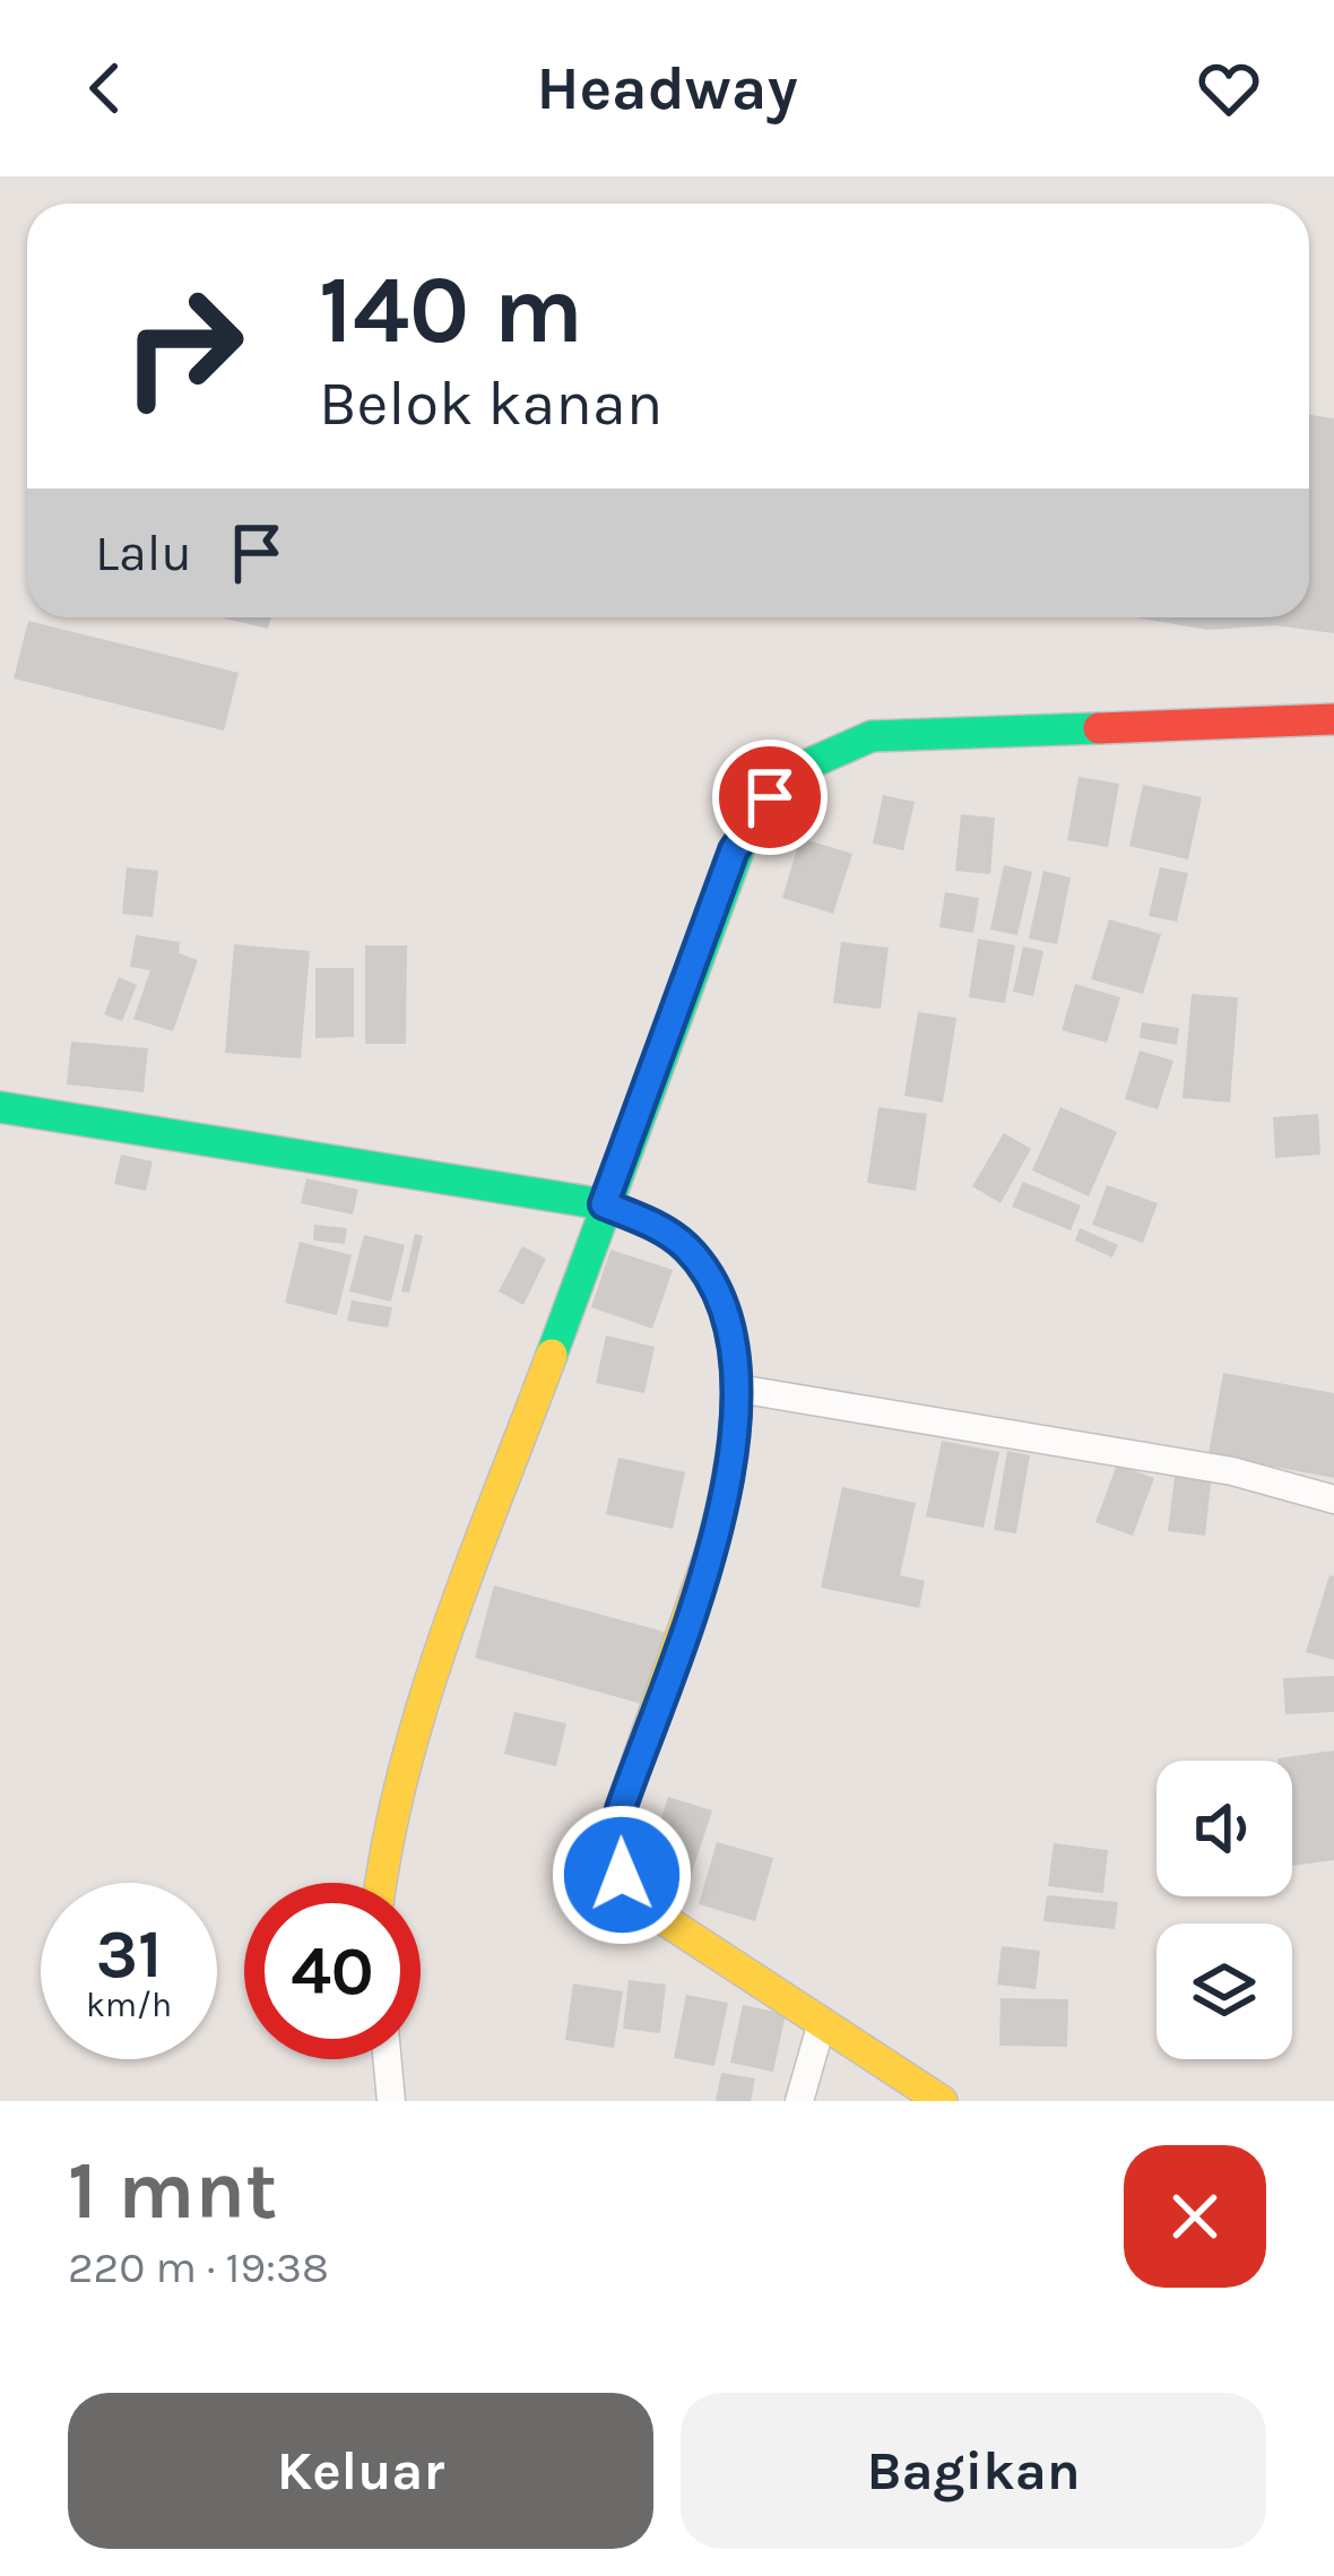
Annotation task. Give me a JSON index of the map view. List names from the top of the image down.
{
  "page": {
    "header": "Headway",
    "turn": ["140 m", "Belok kanan"],
    "then": "Lalu",
    "speed": "31 km/h",
    "limit": "40",
    "heading": ["1 mnt", "220 m · 19:38"],
    "buttons": ["Keluar", "Bagikan"]
  }
}
